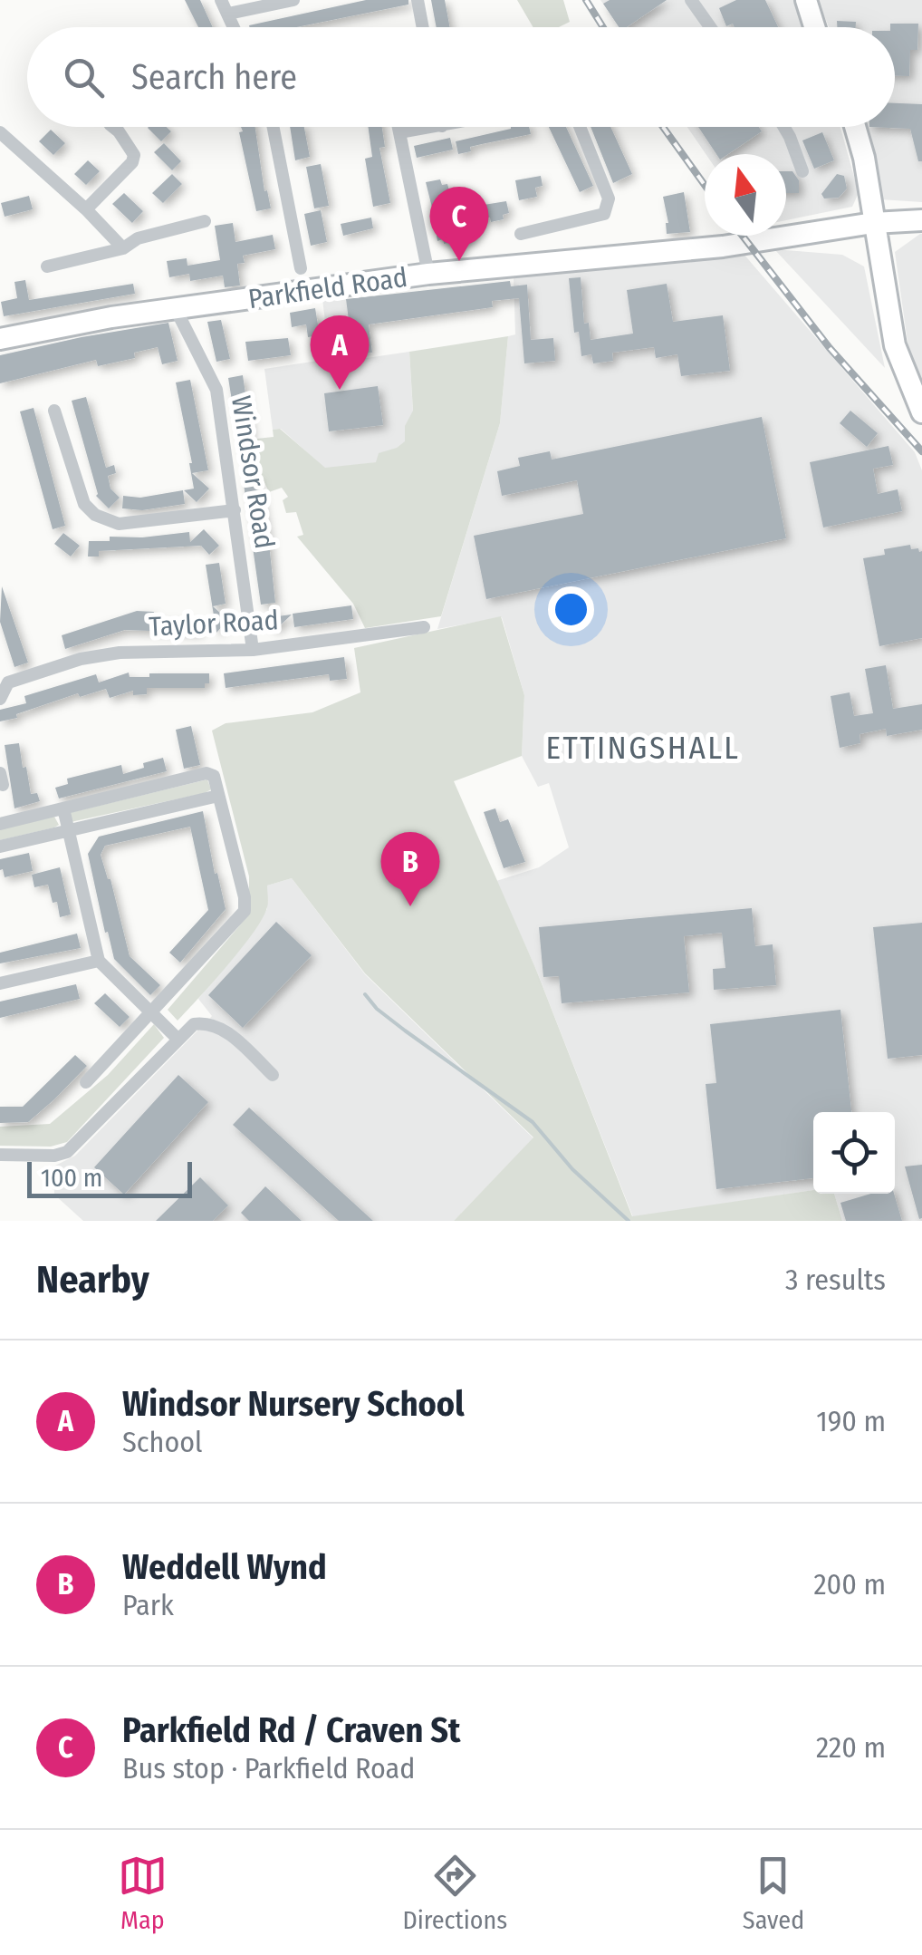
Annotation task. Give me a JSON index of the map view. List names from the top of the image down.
{
  "streets": {
    "main road": ["Parkfield Road"],
    "street": ["Windsor Road", "Taylor Road"]
  },
  "crossings": [
    ["Parkfield Road", "Windsor Road"],
    ["Windsor Road", "Taylor Road"]
  ],
  "districts": ["ETTINGSHALL"],
  "scale_bar": "100 m",
  "north": "top",
  "page": {
    "search": "Search here",
    "pins": ["C", "A", "B"],
    "scale": "100 m",
    "heading": ["Nearby", "3 results"],
    "list": [
      {
        "mark": "A",
        "name": "Windsor Nursery School",
        "note": "School",
        "value": "190 m"
      },
      {
        "mark": "B",
        "name": "Weddell Wynd",
        "note": "Park",
        "value": "200 m"
      },
      {
        "mark": "C",
        "name": "Parkfield Rd / Craven St",
        "note": "Bus stop · Parkfield Road",
        "value": "220 m"
      }
    ],
    "nav": ["Map", "Directions", "Saved"]
  }
}
